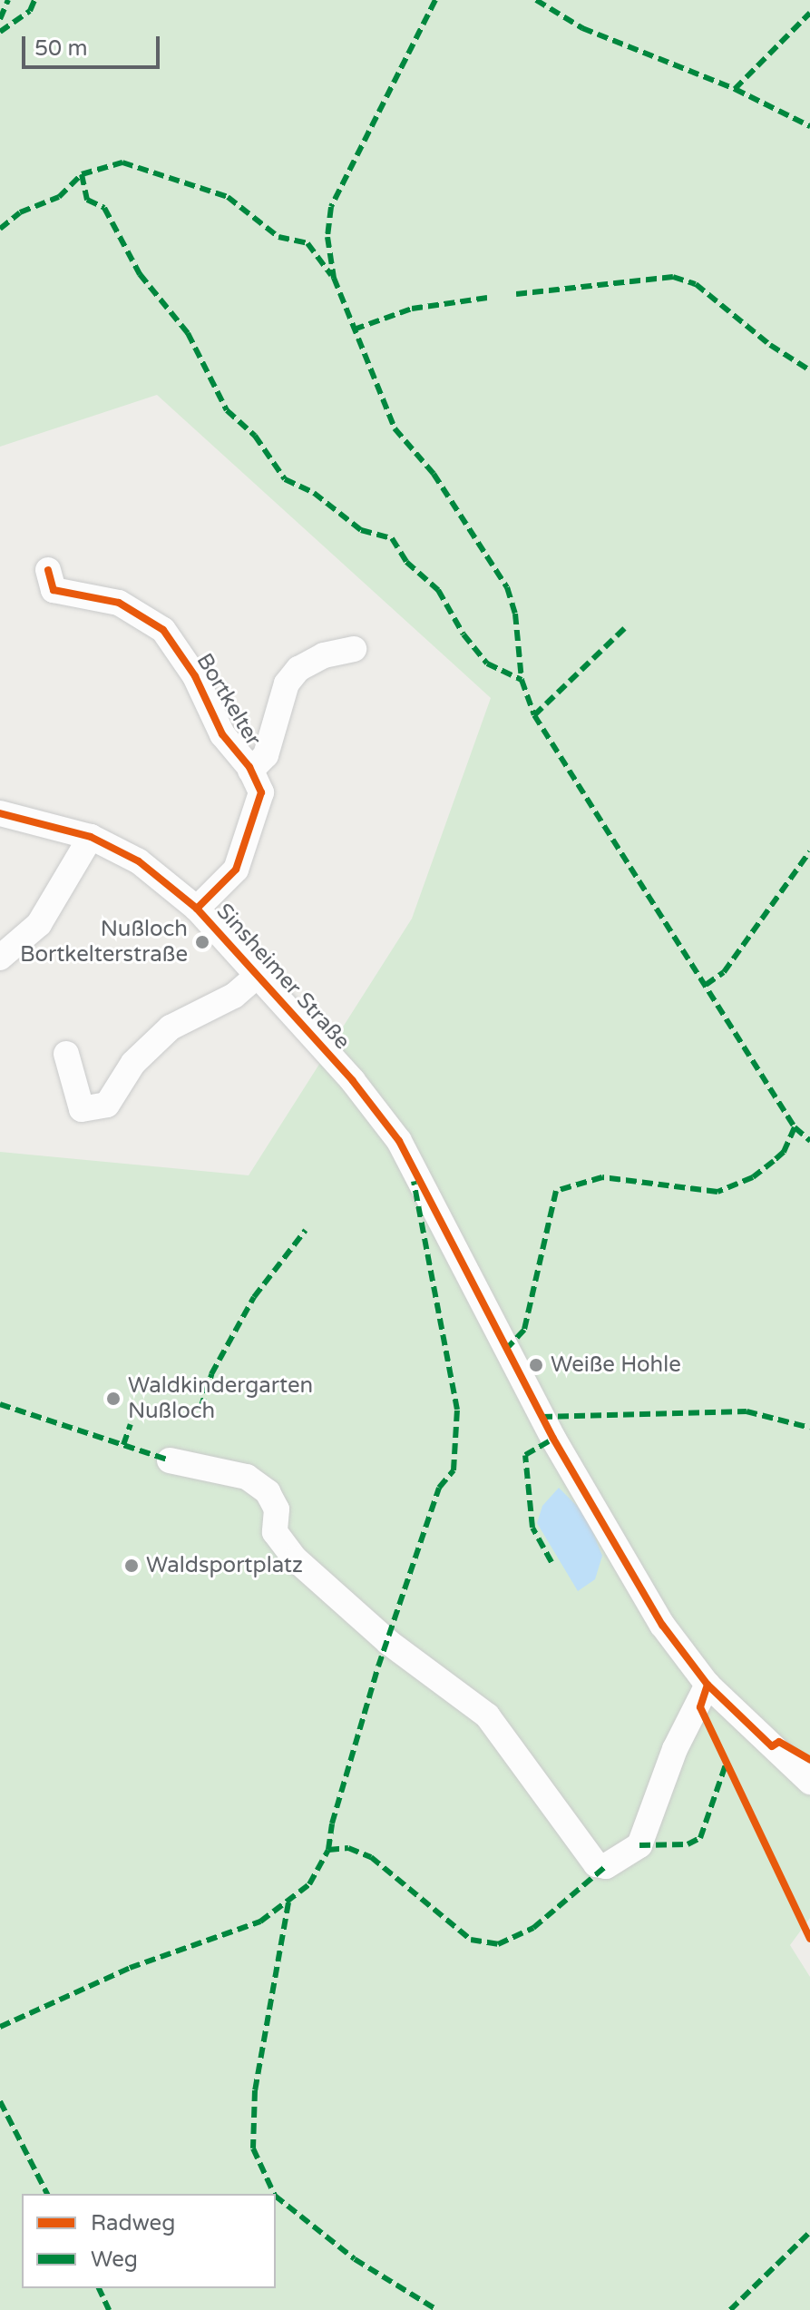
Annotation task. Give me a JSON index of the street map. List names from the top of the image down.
{
  "streets": {
    "street": ["Bortkelter", "Sinsheimer Straße"]
  },
  "crossings": [
    ["Bortkelter", "Sinsheimer Straße"]
  ],
  "places": [
    "Nußloch Bortkelterstraße",
    "Weiße Hohle",
    "Waldkindergarten Nußloch",
    "Waldsportplatz"
  ],
  "legend": ["Radweg", "Weg"],
  "scale_bar": "50 m"
}
